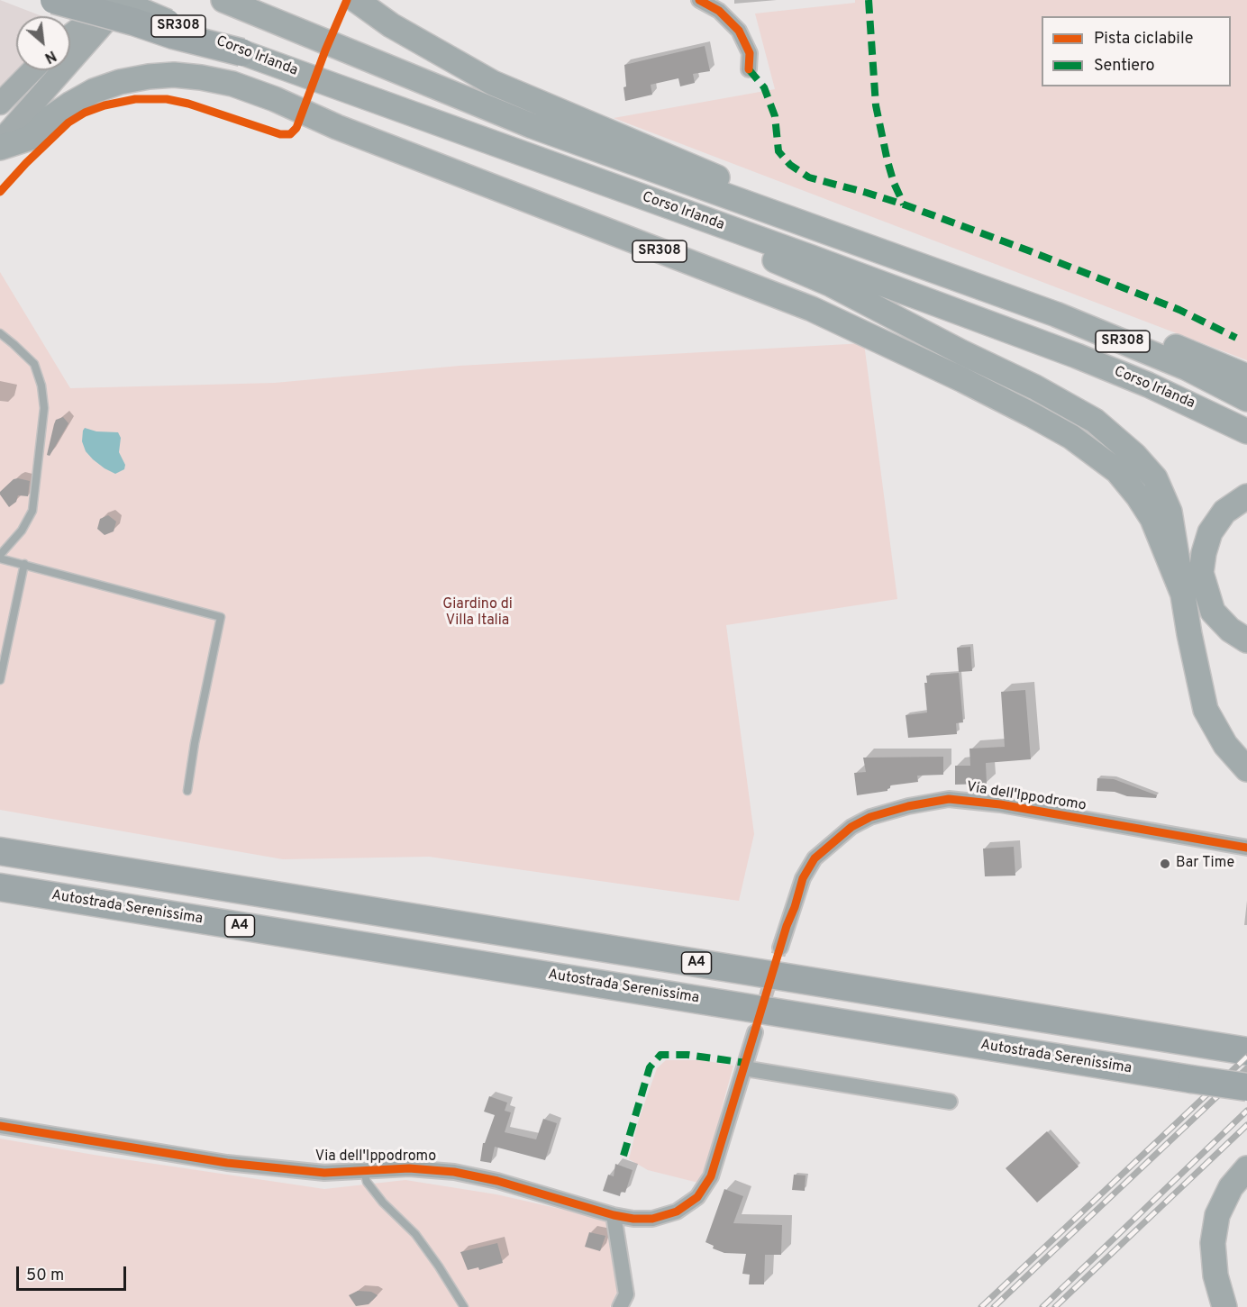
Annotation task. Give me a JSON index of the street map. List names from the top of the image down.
{
  "streets": {
    "highway": [
      "SR308",
      "Corso Irlanda",
      "Autostrada Serenissima",
      "A4"
    ],
    "street": ["Via dell'Ippodromo"]
  },
  "crossings": [
    ["SR308", "Corso Irlanda"]
  ],
  "parks": ["Giardino di Villa Italia"],
  "places": ["Bar Time"],
  "legend": ["Pista ciclabile", "Sentiero"],
  "scale_bar": "50 m",
  "north": "bottom right"
}
